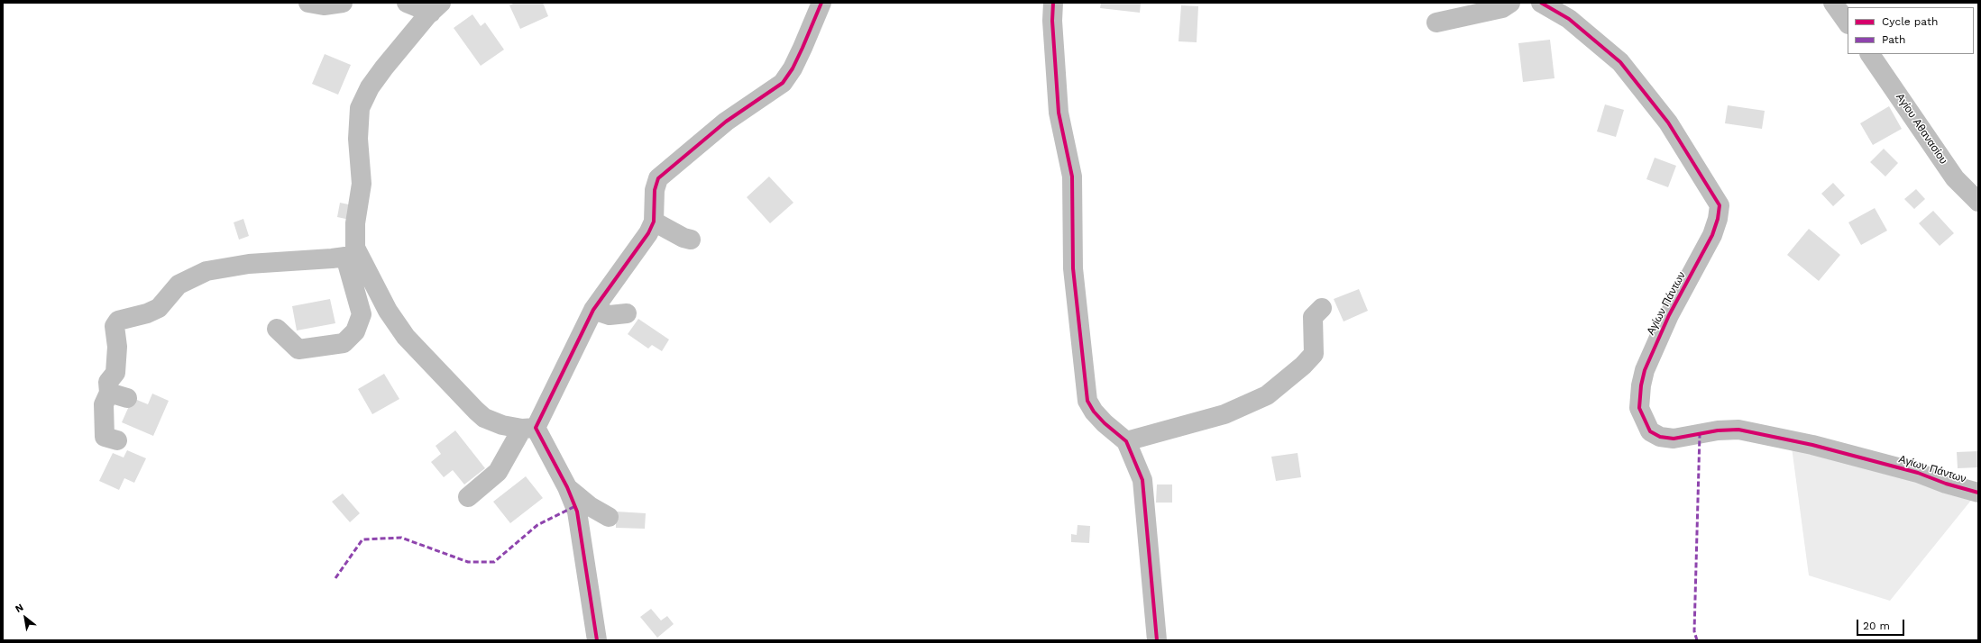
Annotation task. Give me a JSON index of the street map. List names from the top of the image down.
{
  "streets": {
    "street": ["Αγίου Αθανασίου", "Αγίων Πάντων"]
  },
  "legend": ["Cycle path", "Path"],
  "scale_bar": "20 m",
  "north": "top left"
}
